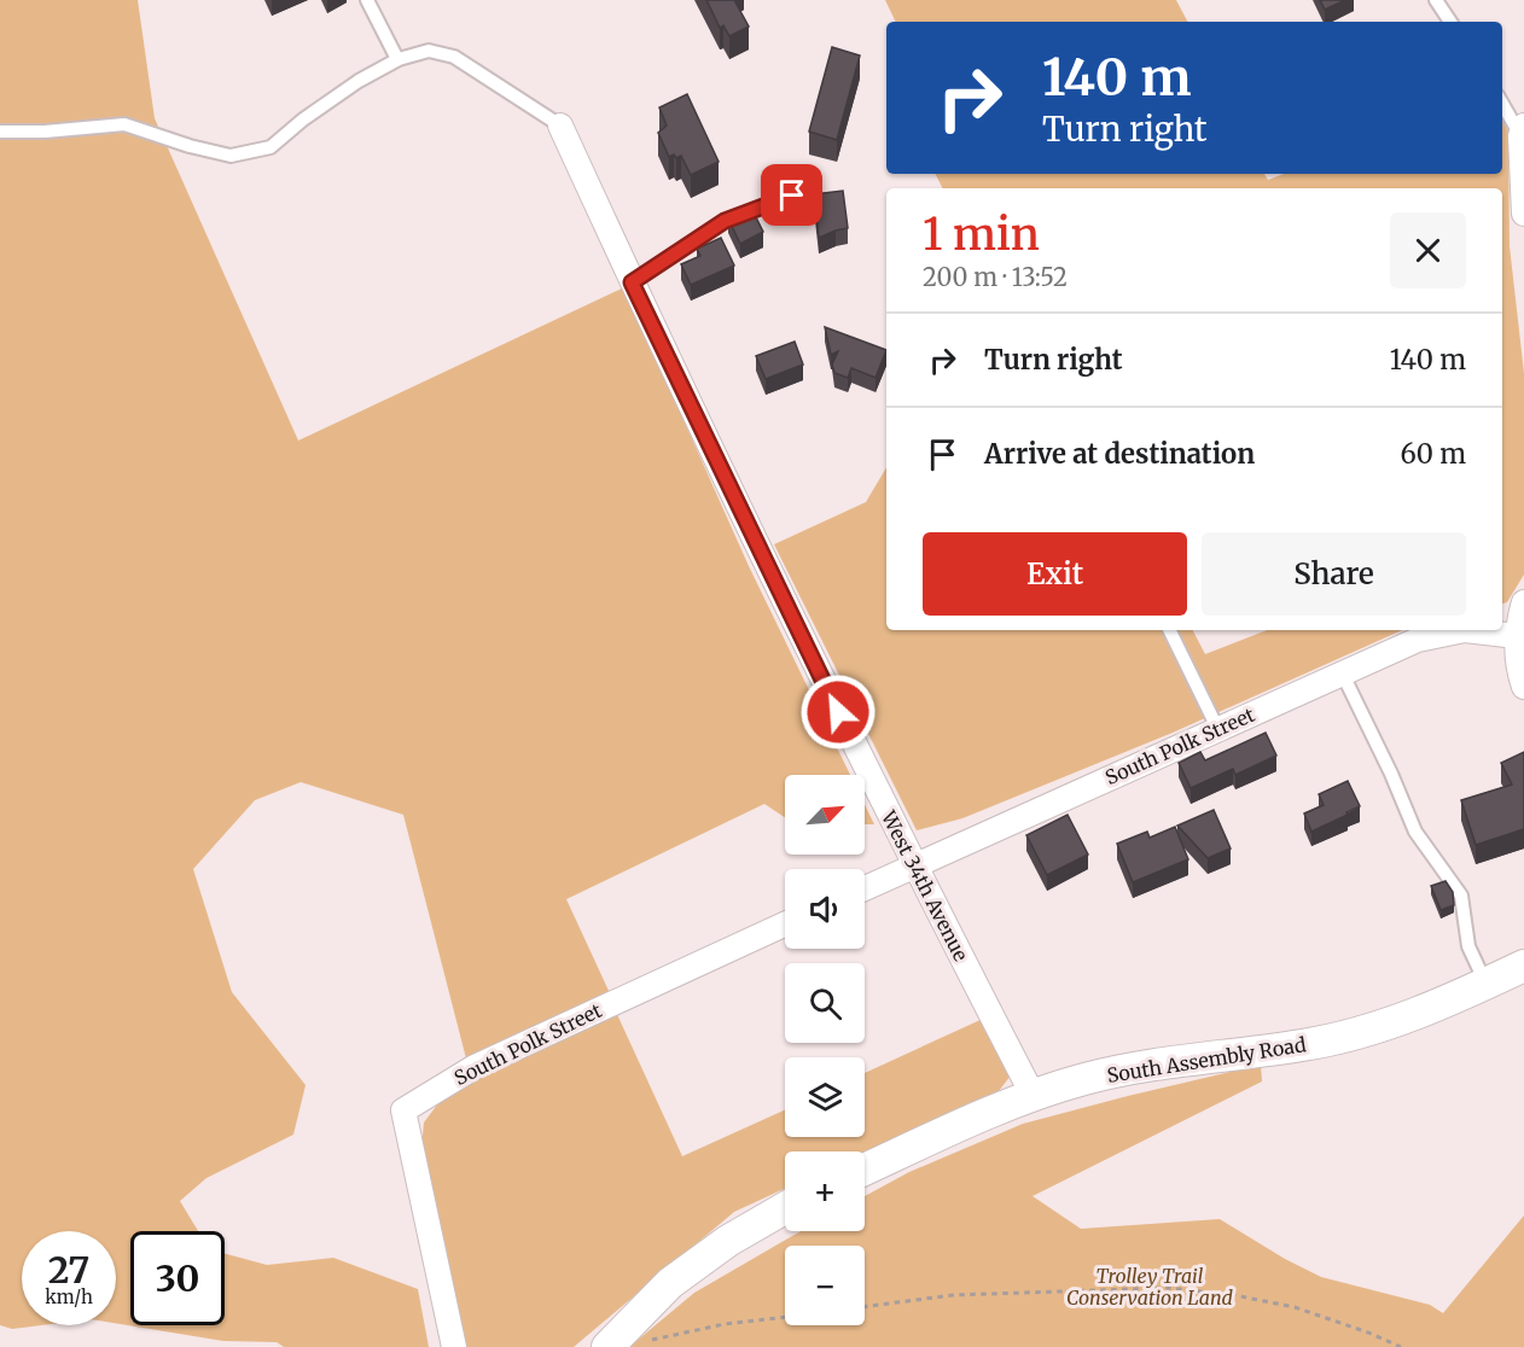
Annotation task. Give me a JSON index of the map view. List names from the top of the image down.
{
  "streets": {
    "street": ["South Polk Street", "West 34th Avenue", "South Assembly Road"]
  },
  "crossings": [
    ["South Polk Street", "West 34th Avenue"],
    ["West 34th Avenue", "South Assembly Road"]
  ],
  "parks": ["Trolley Trail Conservation Land"],
  "north": "top right",
  "page": {
    "turn": ["140 m", "Turn right"],
    "heading": ["1 min", "200 m · 13:52"],
    "list": [
      {
        "name": "Turn right",
        "value": "140 m"
      },
      {
        "name": "Arrive at destination",
        "value": "60 m"
      }
    ],
    "buttons": ["Exit", "Share"],
    "map_buttons": ["+", "−"],
    "speed": "27 km/h",
    "limit": "30"
  }
}
